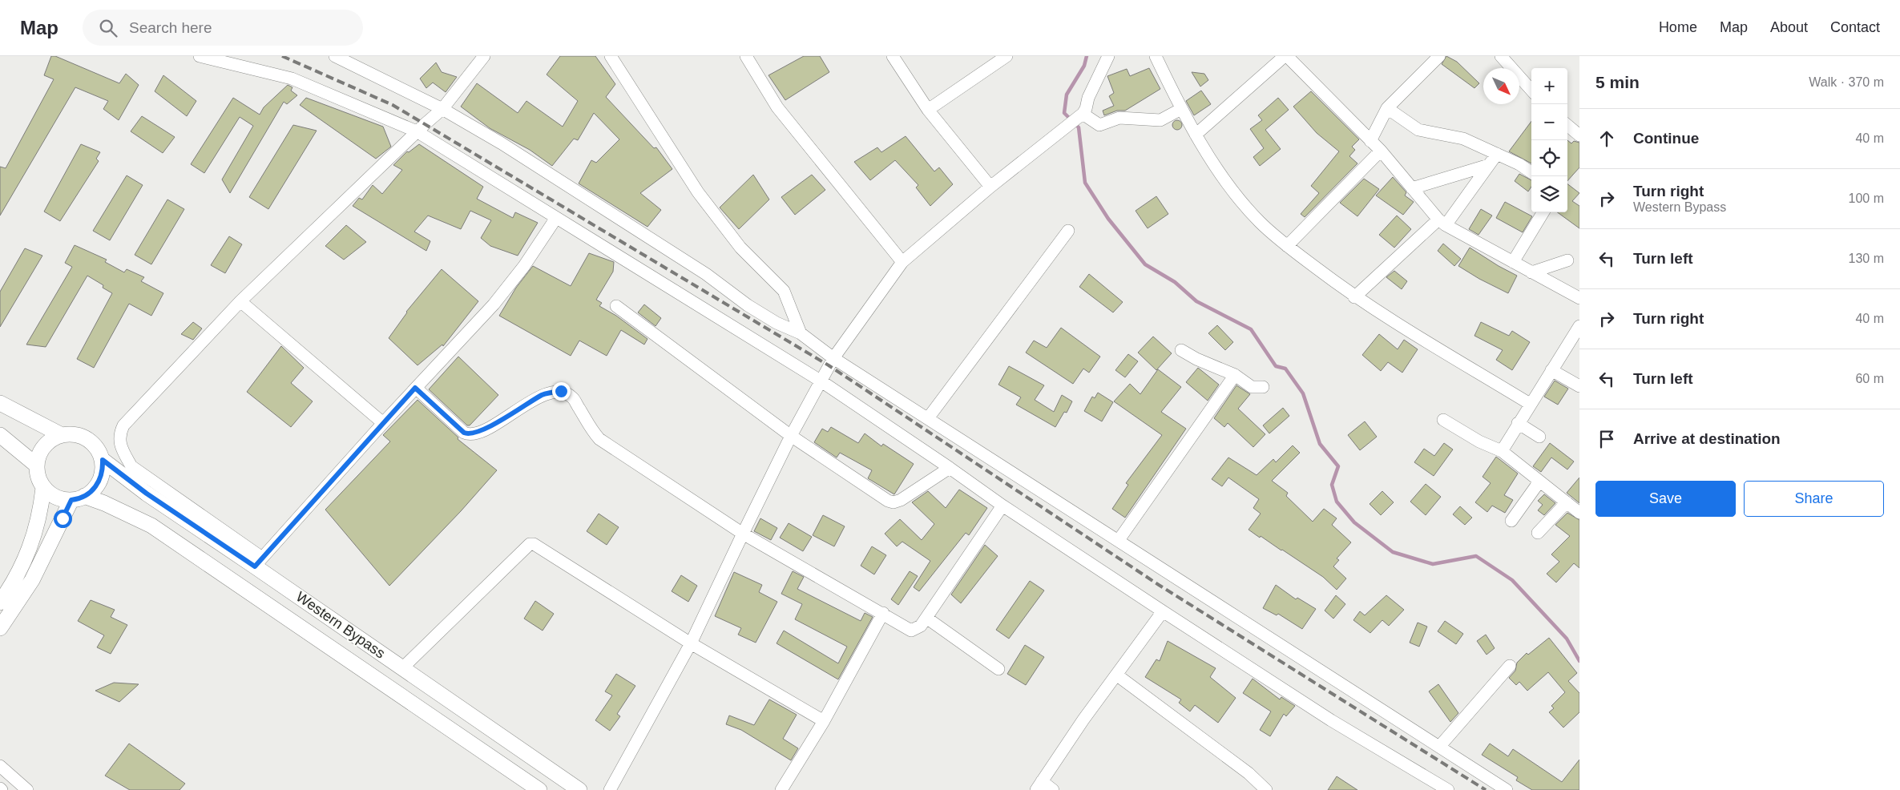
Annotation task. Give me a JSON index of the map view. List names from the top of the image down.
{
  "streets": {
    "main road": ["Western Bypass"]
  },
  "north": "bottom right",
  "page": {
    "header": "Map",
    "search": "Search here",
    "nav": [
      "Home",
      "Map",
      "About",
      "Contact"
    ],
    "heading": ["5 min", "Walk · 370 m"],
    "map_buttons": ["+", "−"],
    "list": [
      ["Continue", "40 m"],
      ["Turn right", "Western Bypass", "100 m"],
      ["Turn left", "130 m"],
      ["Turn right", "40 m"],
      ["Turn left", "60 m"],
      "Arrive at destination"
    ],
    "buttons": ["Save", "Share"]
  }
}
